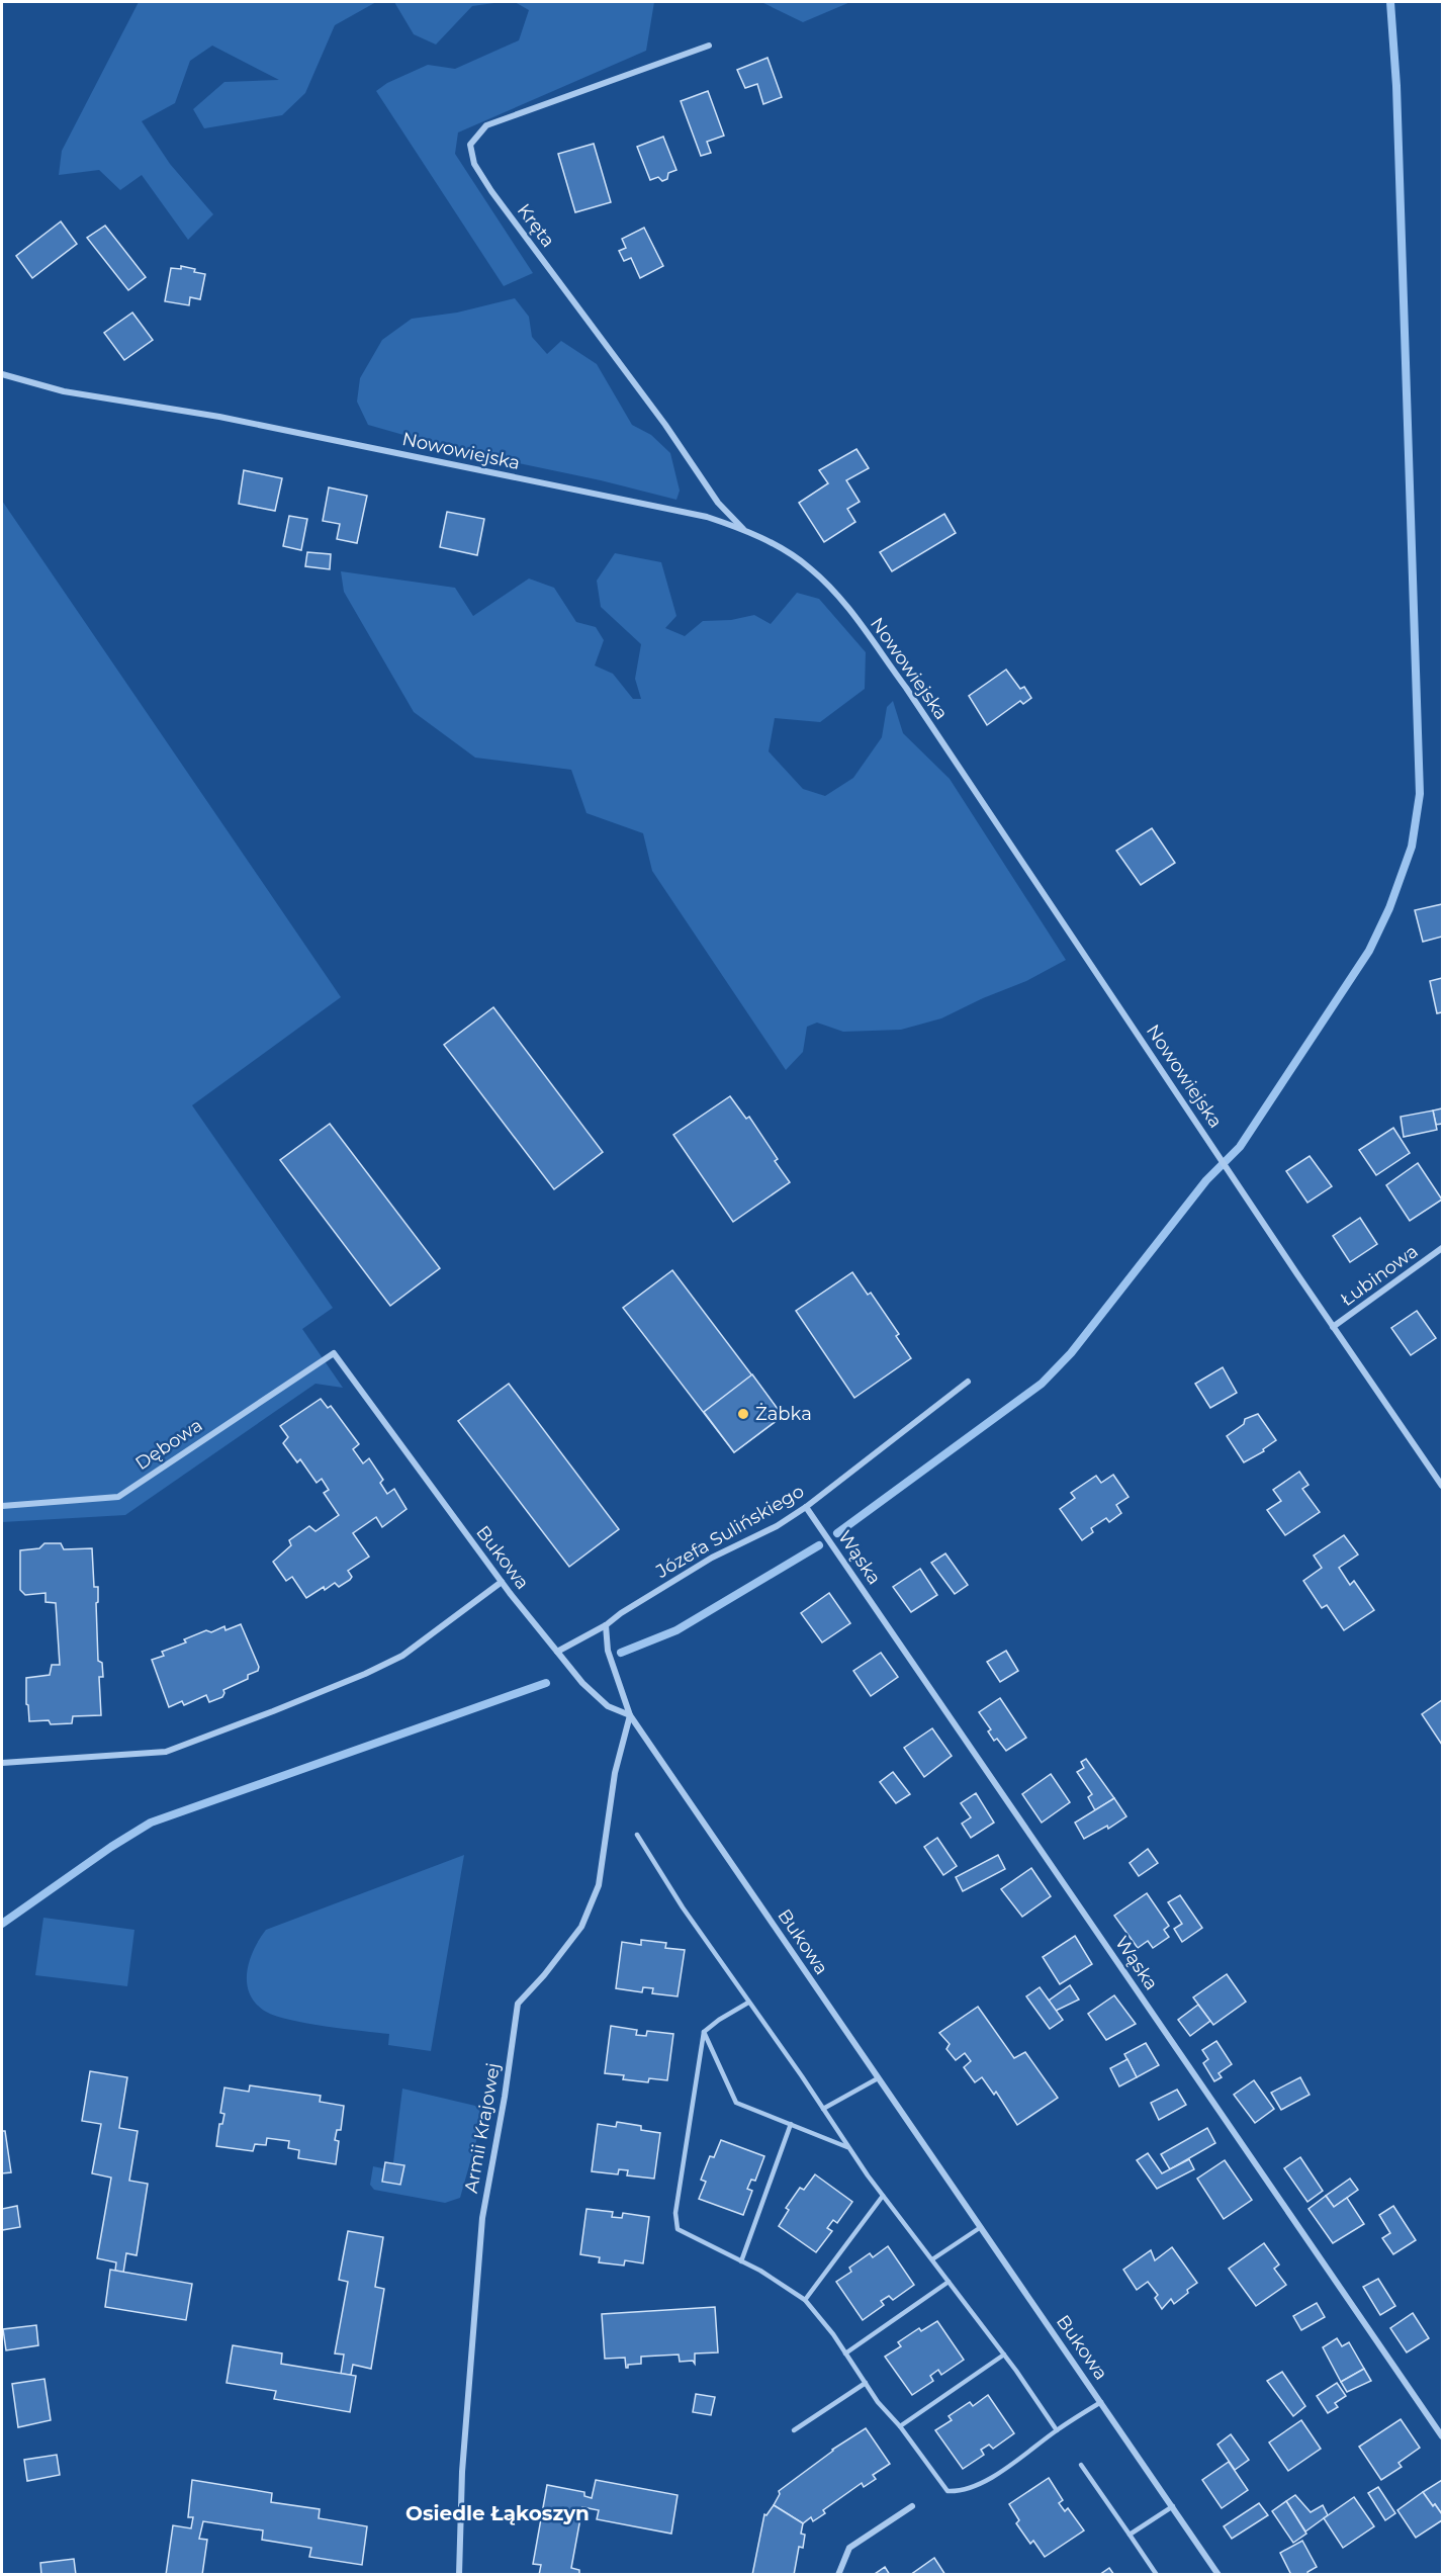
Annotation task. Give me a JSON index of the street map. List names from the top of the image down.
{
  "streets": {
    "street": [
      "Kręta",
      "Nowowiejska",
      "Łubinowa",
      "Dębowa",
      "Józefa Sulińskiego",
      "Bukowa",
      "Wąska",
      "Armii Krajowej"
    ]
  },
  "crossings": [
    ["Kręta", "Nowowiejska"],
    ["Nowowiejska", "Łubinowa"],
    ["Dębowa", "Bukowa"],
    ["Józefa Sulińskiego", "Bukowa"],
    ["Józefa Sulińskiego", "Wąska"],
    ["Bukowa", "Armii Krajowej"]
  ],
  "districts": ["Osiedle Łąkoszyn"],
  "places": ["Żabka"]
}
